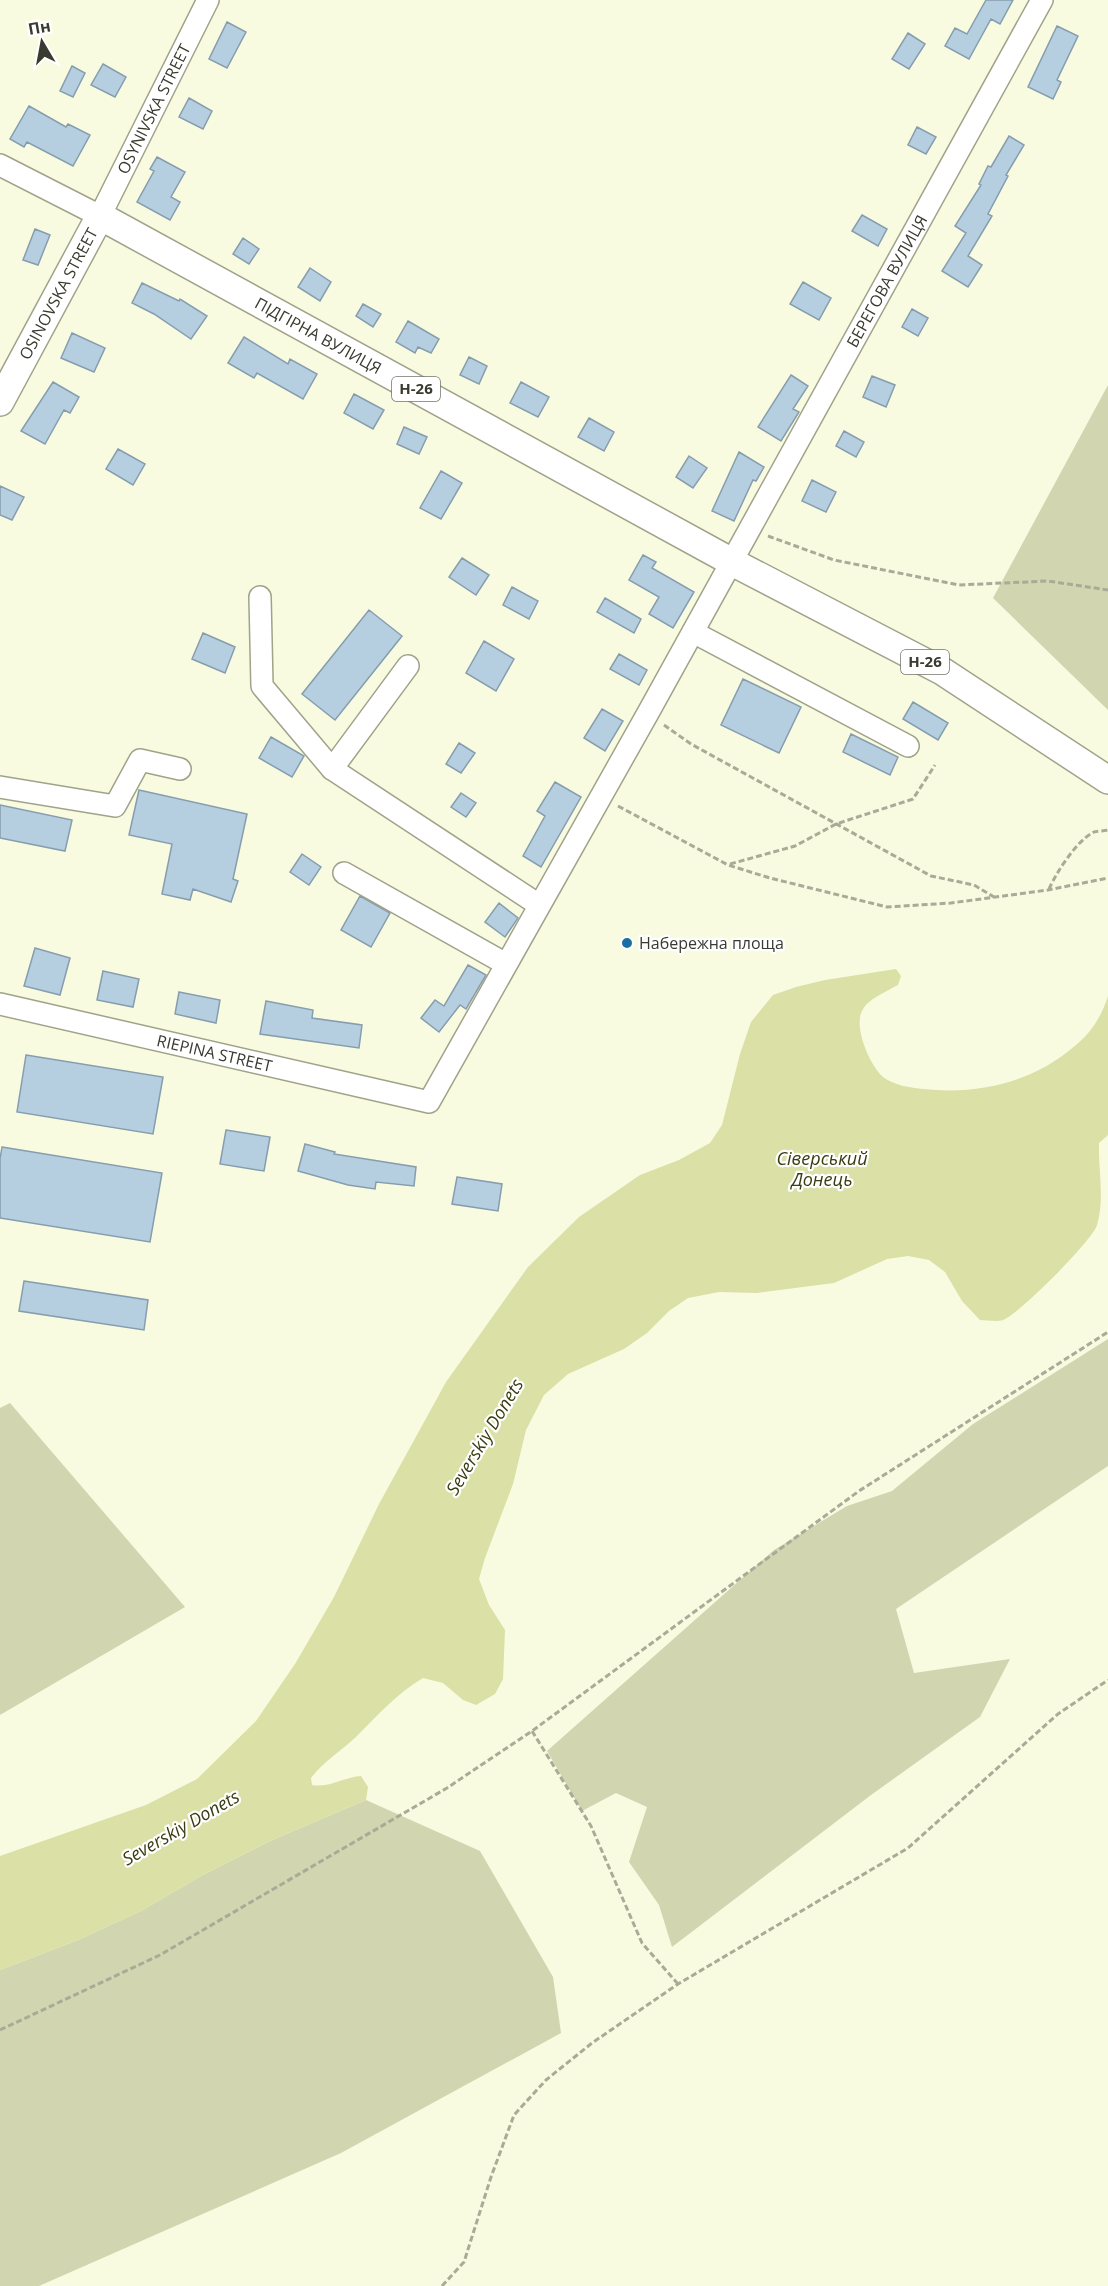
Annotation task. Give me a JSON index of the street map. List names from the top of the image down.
{
  "streets": {
    "main road": ["OSINOVSKA STREET", "ПІДГІРНА ВУЛИЦЯ", "Н-26"],
    "street": ["OSYNIVSKA STREET", "БЕРЕГОВА ВУЛИЦЯ", "RIEPINA STREET"]
  },
  "crossings": [
    ["OSYNIVSKA STREET", "OSINOVSKA STREET"],
    ["OSYNIVSKA STREET", "ПІДГІРНА ВУЛИЦЯ"],
    ["БЕРЕГОВА ВУЛИЦЯ", "ПІДГІРНА ВУЛИЦЯ"],
    ["БЕРЕГОВА ВУЛИЦЯ", "Н-26"],
    ["OSINOVSKA STREET", "ПІДГІРНА ВУЛИЦЯ"],
    ["ПІДГІРНА ВУЛИЦЯ", "Н-26"]
  ],
  "water": ["Сіверський Донець", "Severskiy Donets"],
  "places": ["Набережна площа"],
  "north": "top"
}
